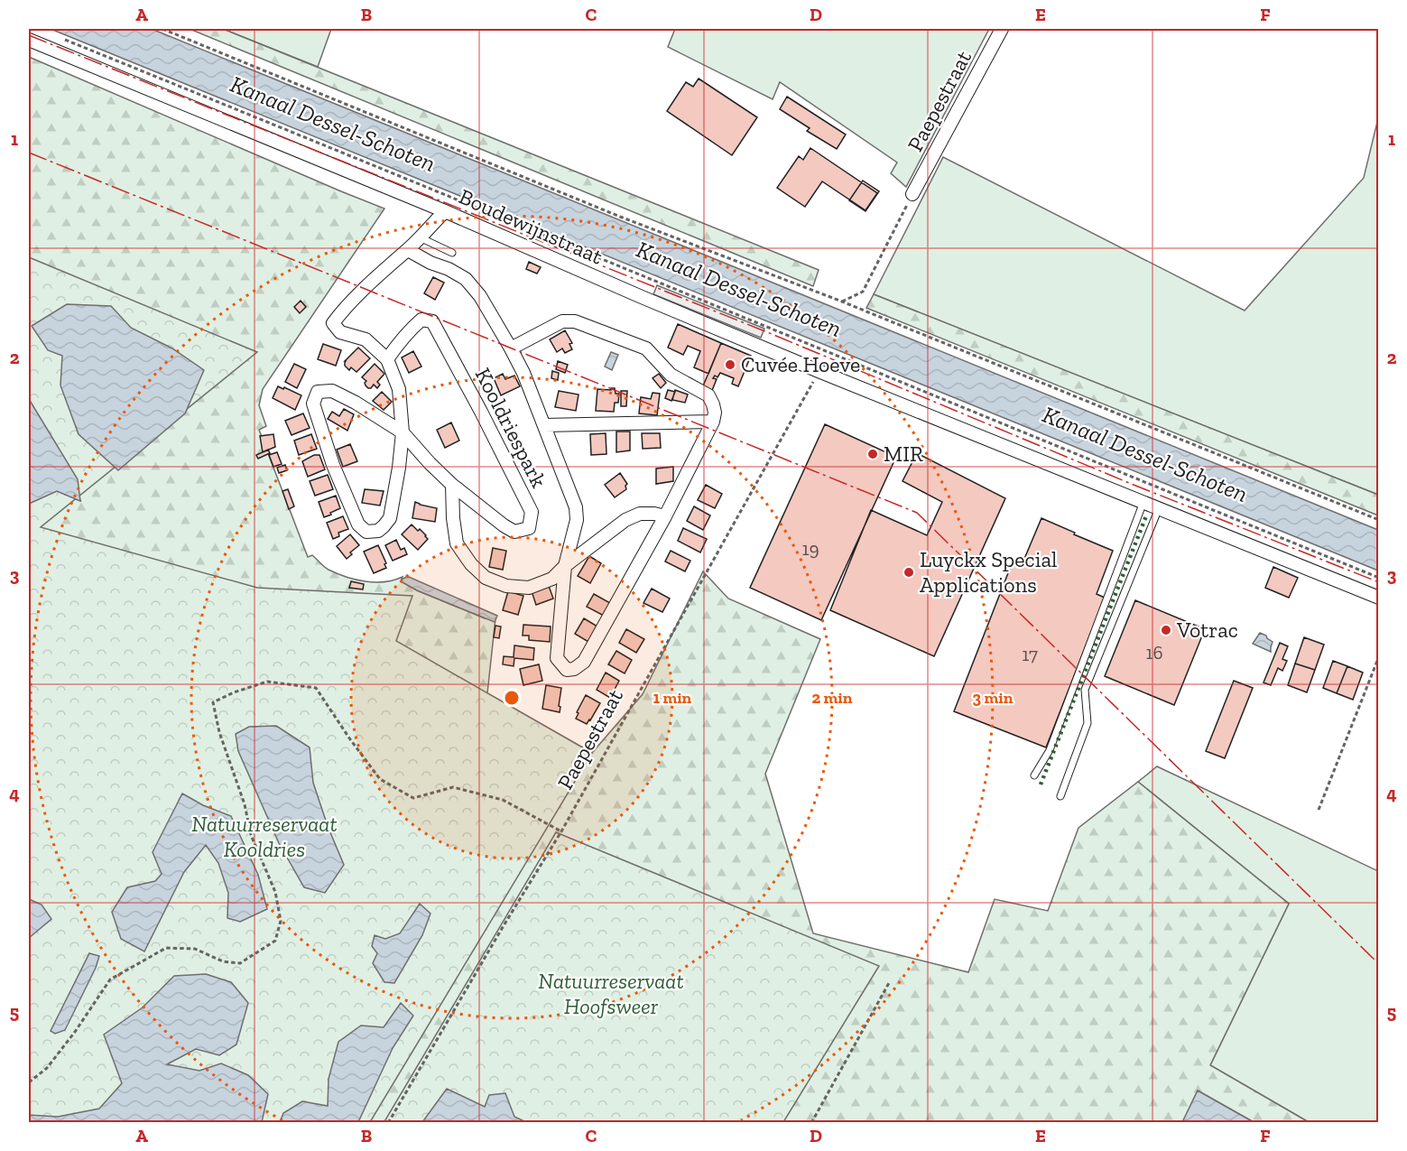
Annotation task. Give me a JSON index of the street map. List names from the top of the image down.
{
  "streets": {
    "street": ["Paepestraat", "Boudewijnstraat", "Kooldriespark"]
  },
  "crossings": [
    ["Paepestraat", "Boudewijnstraat"],
    ["Boudewijnstraat", "Kooldriespark"]
  ],
  "water": ["Kanaal Dessel-Schoten"],
  "parks": ["Natuurreservaat Kooldries", "Natuurreservaat Hoofsweer"],
  "places": [
    "Cuvée Hoeve",
    "MIR",
    "Luyckx Special Applications",
    "Votrac"
  ],
  "house_numbers": ["19", "16", "17"],
  "grid": {
    "columns": [
      "A",
      "B",
      "C",
      "D",
      "E",
      "F"
    ],
    "rows": [
      "1",
      "2",
      "3",
      "4",
      "5"
    ]
  },
  "rings": ["1 min", "2 min", "3 min"]
}
